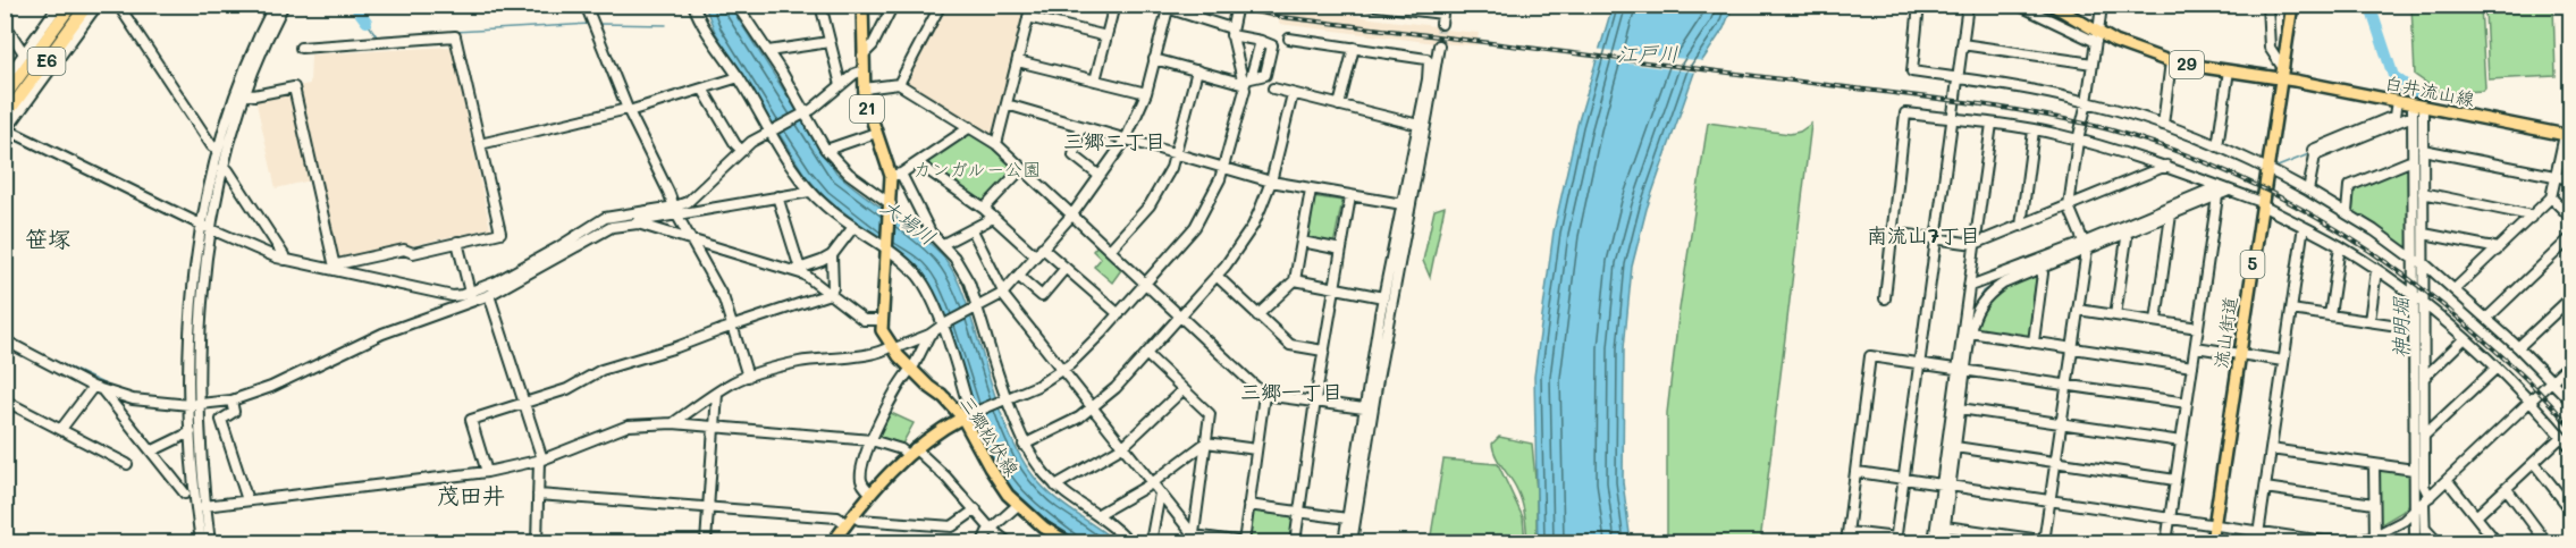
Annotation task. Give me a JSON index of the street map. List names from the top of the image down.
{
  "streets": {
    "highway": ["E6"],
    "main road": [
      "29",
      "白井流山線",
      "21",
      "5",
      "流山街道",
      "三郷松伏線"
    ]
  },
  "crossings": [
    ["29", "白井流山線"],
    ["29", "流山街道"],
    ["白井流山線", "流山街道"]
  ],
  "districts": [
    "三郷二丁目",
    "南流山7丁目",
    "笹塚",
    "三郷一丁目",
    "茂田井"
  ],
  "water": ["江戸川", "大場川", "神明堀"],
  "parks": ["カンガルー公園"]
}
